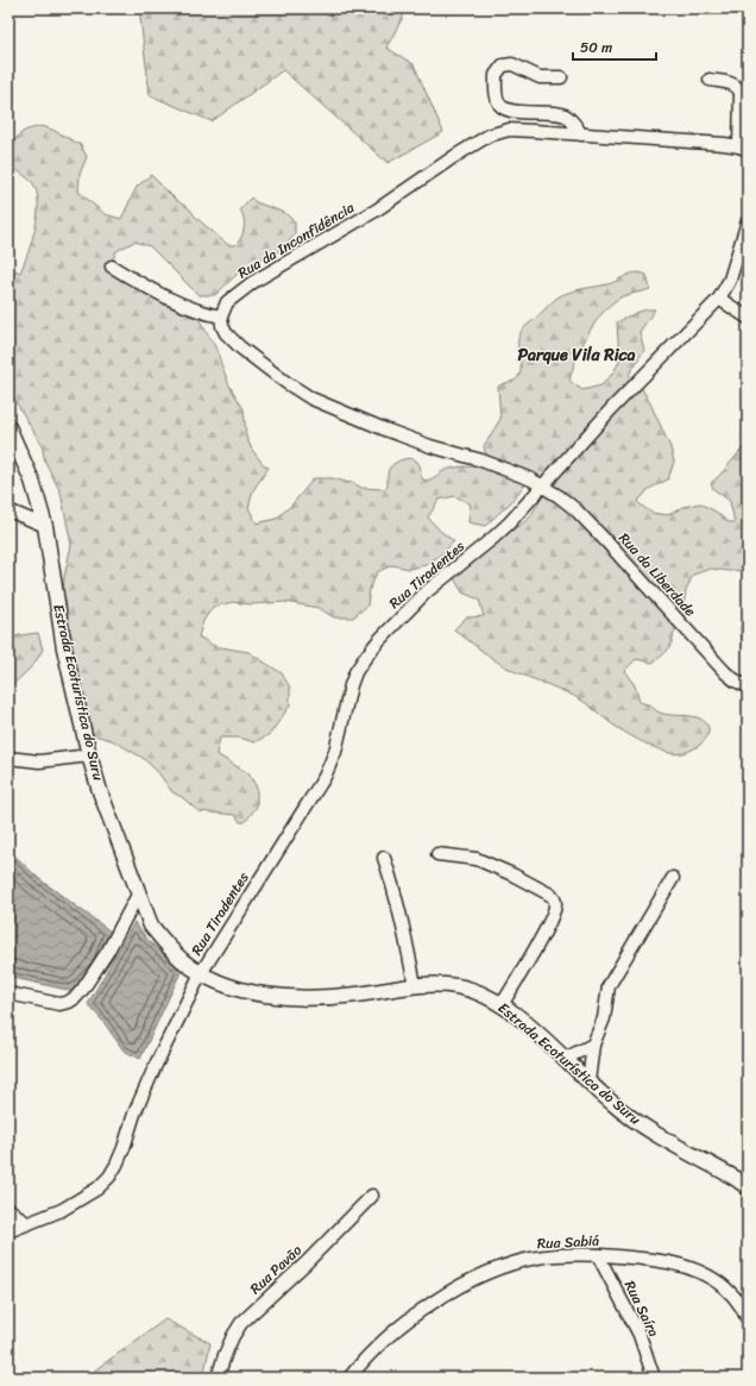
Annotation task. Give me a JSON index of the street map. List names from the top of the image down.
{
  "streets": {
    "main road": ["Estrada Ecoturística do Suru"],
    "street": [
      "Rua da Inconfidência",
      "Rua Tiradentes",
      "Rua da Liberdade",
      "Rua Sabiá",
      "Rua Pavão",
      "Rua Saíra"
    ]
  },
  "crossings": [
    ["Rua Tiradentes", "Rua da Liberdade"],
    ["Rua Tiradentes", "Estrada Ecoturística do Suru"],
    ["Rua Sabiá", "Rua Saíra"]
  ],
  "districts": ["Parque Vila Rica"],
  "scale_bar": "50 m"
}
